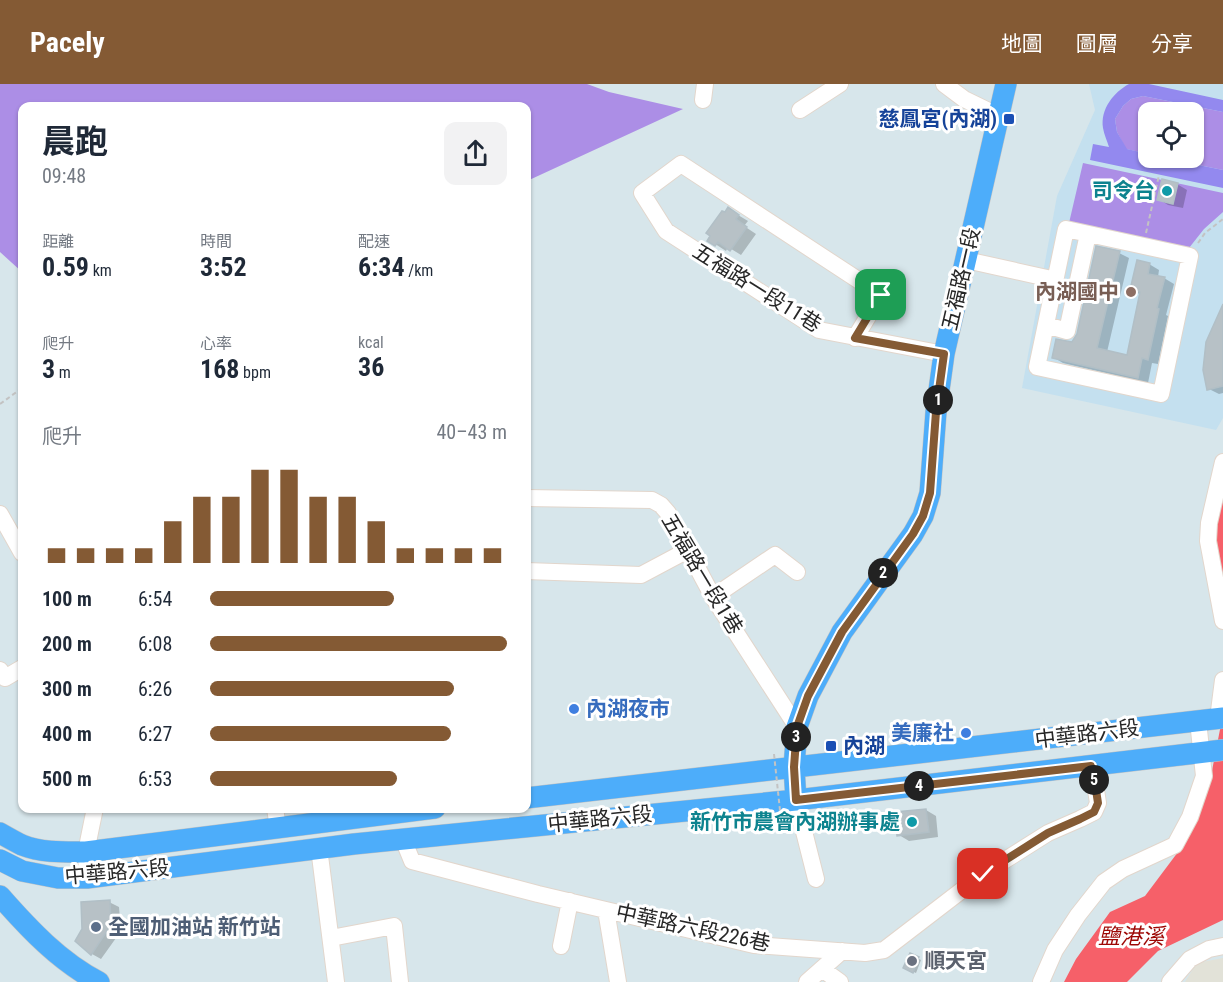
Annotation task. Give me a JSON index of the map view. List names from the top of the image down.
{
  "streets": {
    "main road": ["五福路一段", "中華路六段"],
    "street": ["五福路一段11巷", "五福路一段1巷", "中華路六段226巷"]
  },
  "crossings": [
    ["五福路一段", "五福路一段11巷"],
    ["五福路一段", "五福路一段1巷"],
    ["五福路一段", "中華路六段"],
    ["中華路六段", "中華路六段226巷"]
  ],
  "water": ["鹽港溪"],
  "places": {
    "transit": ["慈鳳宮(內湖)", "內湖"],
    "other": [
      "司令台",
      "內湖國中",
      "內湖夜市",
      "美廉社",
      "新竹市農會內湖辦事處",
      "全國加油站 新竹站",
      "順天宮"
    ]
  },
  "page": {
    "header": "Pacely",
    "nav": ["地圖", "圖層", "分享"],
    "heading": ["晨跑", "09:48"],
    "stats": [
      ["距離", "0.59 km"],
      ["時間", "3:52"],
      ["配速", "6:34 /km"],
      ["爬升", "3 m"],
      ["心率", "168 bpm"],
      ["kcal", "36"]
    ],
    "pins": [
      "1",
      "2",
      "3",
      "5",
      "4"
    ],
    "chart": ["爬升", "40–43 m"],
    "list": [
      {
        "name": "100 m",
        "note": "6:54"
      },
      {
        "name": "200 m",
        "note": "6:08"
      },
      {
        "name": "300 m",
        "note": "6:26"
      },
      {
        "name": "400 m",
        "note": "6:27"
      },
      {
        "name": "500 m",
        "note": "6:53"
      }
    ]
  }
}
